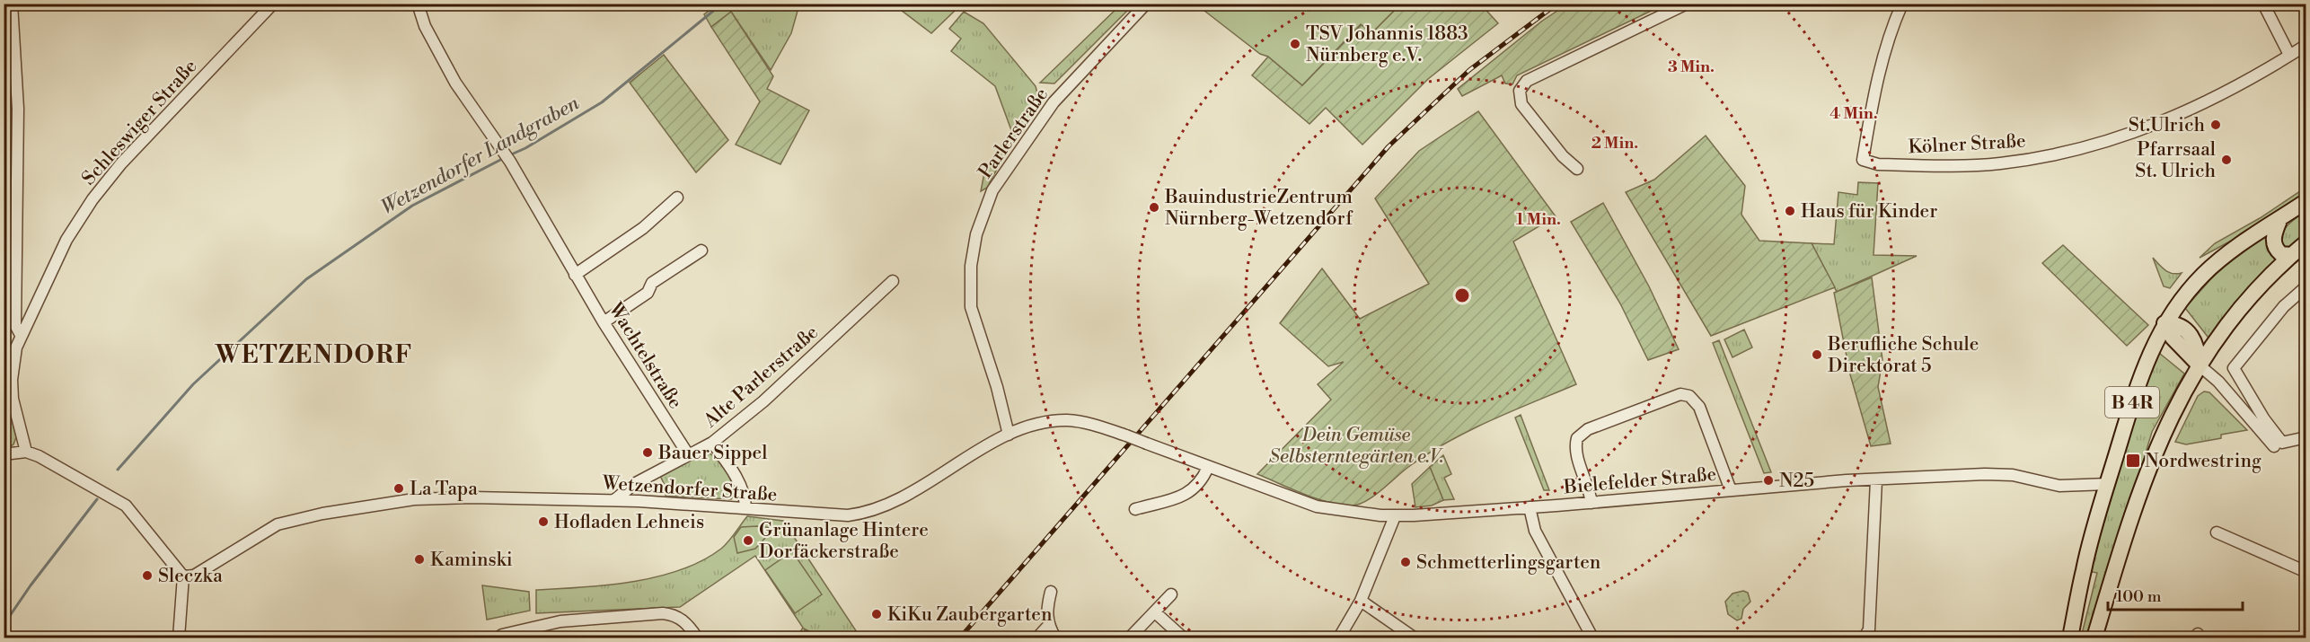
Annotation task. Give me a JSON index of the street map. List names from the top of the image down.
{
  "streets": {
    "main road": ["B 4R"],
    "street": [
      "Schleswiger Straße",
      "Parlerstraße",
      "Kölner Straße",
      "Wachtelstraße",
      "Alte Parlerstraße",
      "Bielefelder Straße",
      "Wetzendorfer Straße"
    ]
  },
  "crossings": [
    ["Parlerstraße", "Wetzendorfer Straße"],
    ["Wachtelstraße", "Alte Parlerstraße"],
    ["Alte Parlerstraße", "Wetzendorfer Straße"],
    ["B 4R", "Bielefelder Straße"],
    ["Bielefelder Straße", "Wetzendorfer Straße"]
  ],
  "districts": ["WETZENDORF"],
  "water": ["Wetzendorfer Landgraben"],
  "parks": ["Dein Gemüse Selbsterntegärten e.V."],
  "places": {
    "other": [
      "TSV Johannis 1883 Nürnberg e.V.",
      "St.Ulrich",
      "Pfarrsaal St. Ulrich",
      "BauindustrieZentrum Nürnberg-Wetzendorf",
      "Haus für Kinder",
      "Berufliche Schule Direktorat 5",
      "Bauer Sippel",
      "N25",
      "La Tapa",
      "Hofladen Lehneis",
      "Grünanlage Hintere Dorfäckerstraße",
      "Kaminski",
      "Schmetterlingsgarten",
      "Sleczka",
      "KiKu Zaubergarten"
    ],
    "transit": ["Nordwestring"]
  },
  "scale_bar": "100 m",
  "rings": [
    "3 Min.",
    "4 Min.",
    "2 Min.",
    "1 Min."
  ]
}
